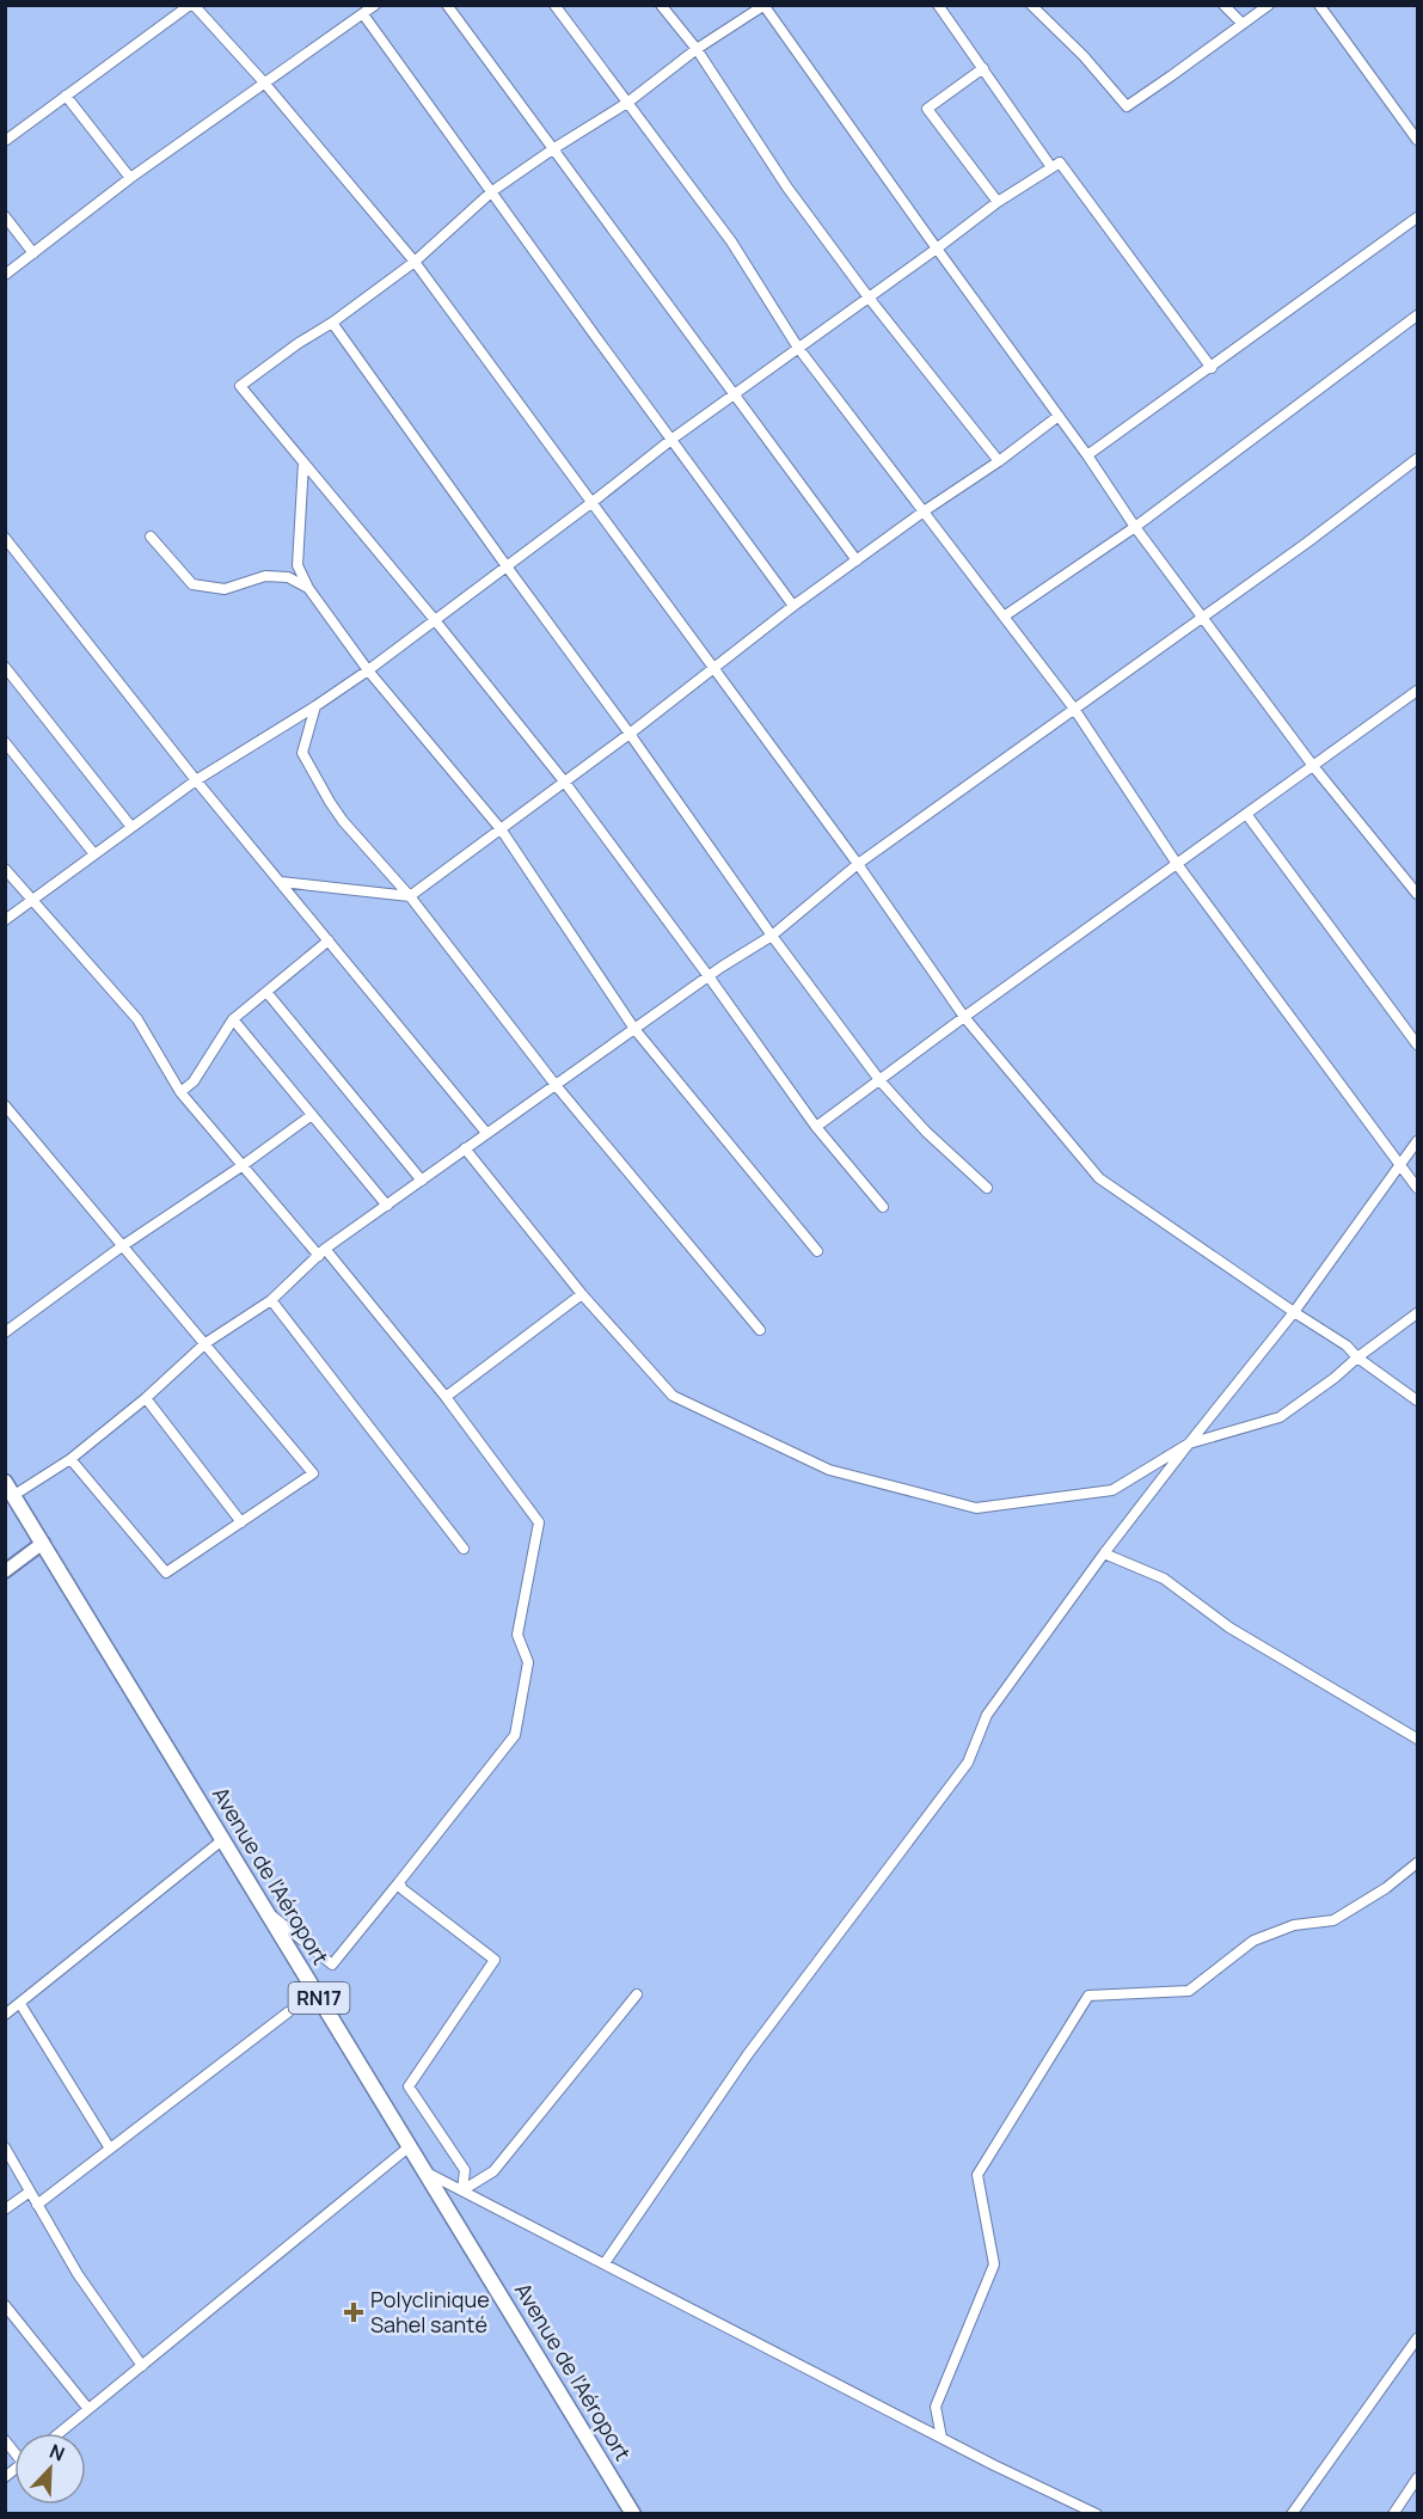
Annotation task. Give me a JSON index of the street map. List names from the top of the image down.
{
  "streets": {
    "main road": ["Avenue de l'Aéroport", "RN17"]
  },
  "places": {
    "health": ["Polyclinique Sahel santé"]
  },
  "north": "top right"
}
